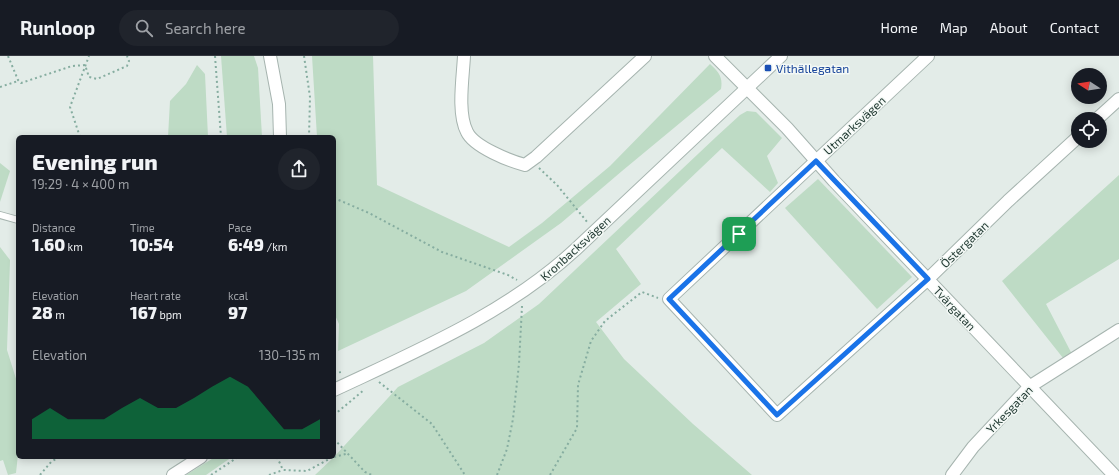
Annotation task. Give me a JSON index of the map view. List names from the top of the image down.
{
  "streets": {
    "street": [
      "Utmarksvägen",
      "Östergatan",
      "Kronbacksvägen",
      "Tvärgatan",
      "Yrkesgatan"
    ]
  },
  "crossings": [
    ["Utmarksvägen", "Östergatan"],
    ["Utmarksvägen", "Tvärgatan"],
    ["Östergatan", "Tvärgatan"],
    ["Kronbacksvägen", "Tvärgatan"],
    ["Tvärgatan", "Yrkesgatan"]
  ],
  "places": {
    "transit": ["Vithällegatan"]
  },
  "north": "left",
  "page": {
    "header": "Runloop",
    "search": "Search here",
    "nav": [
      "Home",
      "Map",
      "About",
      "Contact"
    ],
    "heading": ["Evening run", "19:29 · 4 × 400 m"],
    "stats": [
      ["Distance", "1.60 km"],
      ["Time", "10:54"],
      ["Pace", "6:49 /km"],
      ["Elevation", "28 m"],
      ["Heart rate", "167 bpm"],
      ["kcal", "97"]
    ],
    "chart": ["Elevation", "130–135 m"]
  }
}
